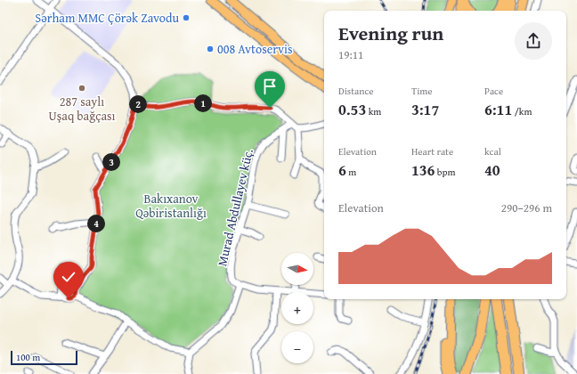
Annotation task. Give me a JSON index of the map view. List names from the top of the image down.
{
  "streets": {
    "street": ["Murad Abdullayev küç."]
  },
  "parks": ["Bakıxanov Qəbiristanlığı"],
  "places": ["Sərham MMC Çörək Zavodu", "008 Avtoservis", "287 saylı Uşaq bağçası"],
  "scale_bar": "100 m",
  "north": "right",
  "page": {
    "heading": ["Evening run", "19:11"],
    "stats": [
      ["Distance", "0.53 km"],
      ["Time", "3:17"],
      ["Pace", "6:11 /km"],
      ["Elevation", "6 m"],
      ["Heart rate", "136 bpm"],
      ["kcal", "40"]
    ],
    "pins": [
      "1",
      "2",
      "3",
      "4"
    ],
    "chart": ["Elevation", "290–296 m"],
    "map_buttons": ["+", "−"],
    "scale": "100 m"
  }
}
